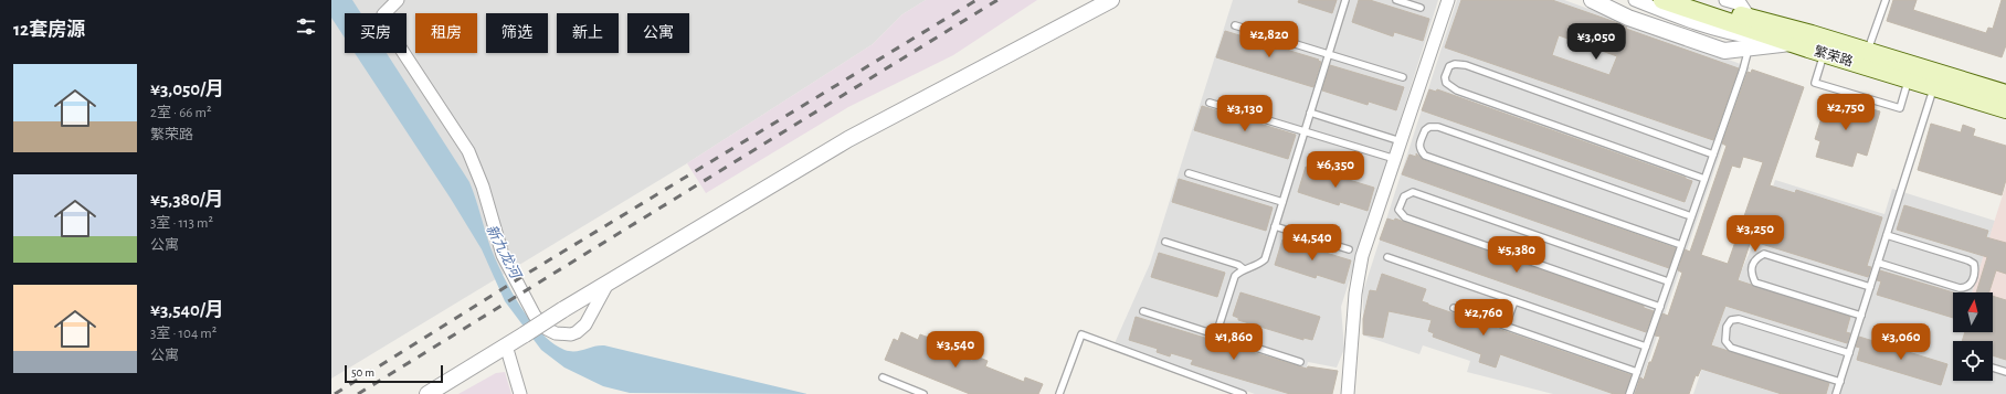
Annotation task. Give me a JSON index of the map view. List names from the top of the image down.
{
  "streets": {
    "main road": ["繁荣路"]
  },
  "water": ["新九龙河"],
  "scale_bar": "50 m",
  "north": "top",
  "page": {
    "heading": "12套房源",
    "chip": [
      "买房",
      "租房",
      "筛选",
      "新上",
      "公寓"
    ],
    "price": [
      "¥2,820",
      "¥3,050",
      "¥2,750",
      "¥3,130",
      "¥6,350",
      "¥3,250",
      "¥4,540",
      "¥5,380",
      "¥2,760",
      "¥1,860",
      "¥3,060",
      "¥3,540"
    ],
    "list": [
      {
        "name": "¥3,050/月",
        "note": "2室 · 66 m² · 繁荣路"
      },
      {
        "name": "¥5,380/月",
        "note": "3室 · 113 m² · 公寓"
      },
      {
        "name": "¥3,540/月",
        "note": "3室 · 104 m² · 公寓"
      }
    ],
    "scale": "50 m"
  }
}
